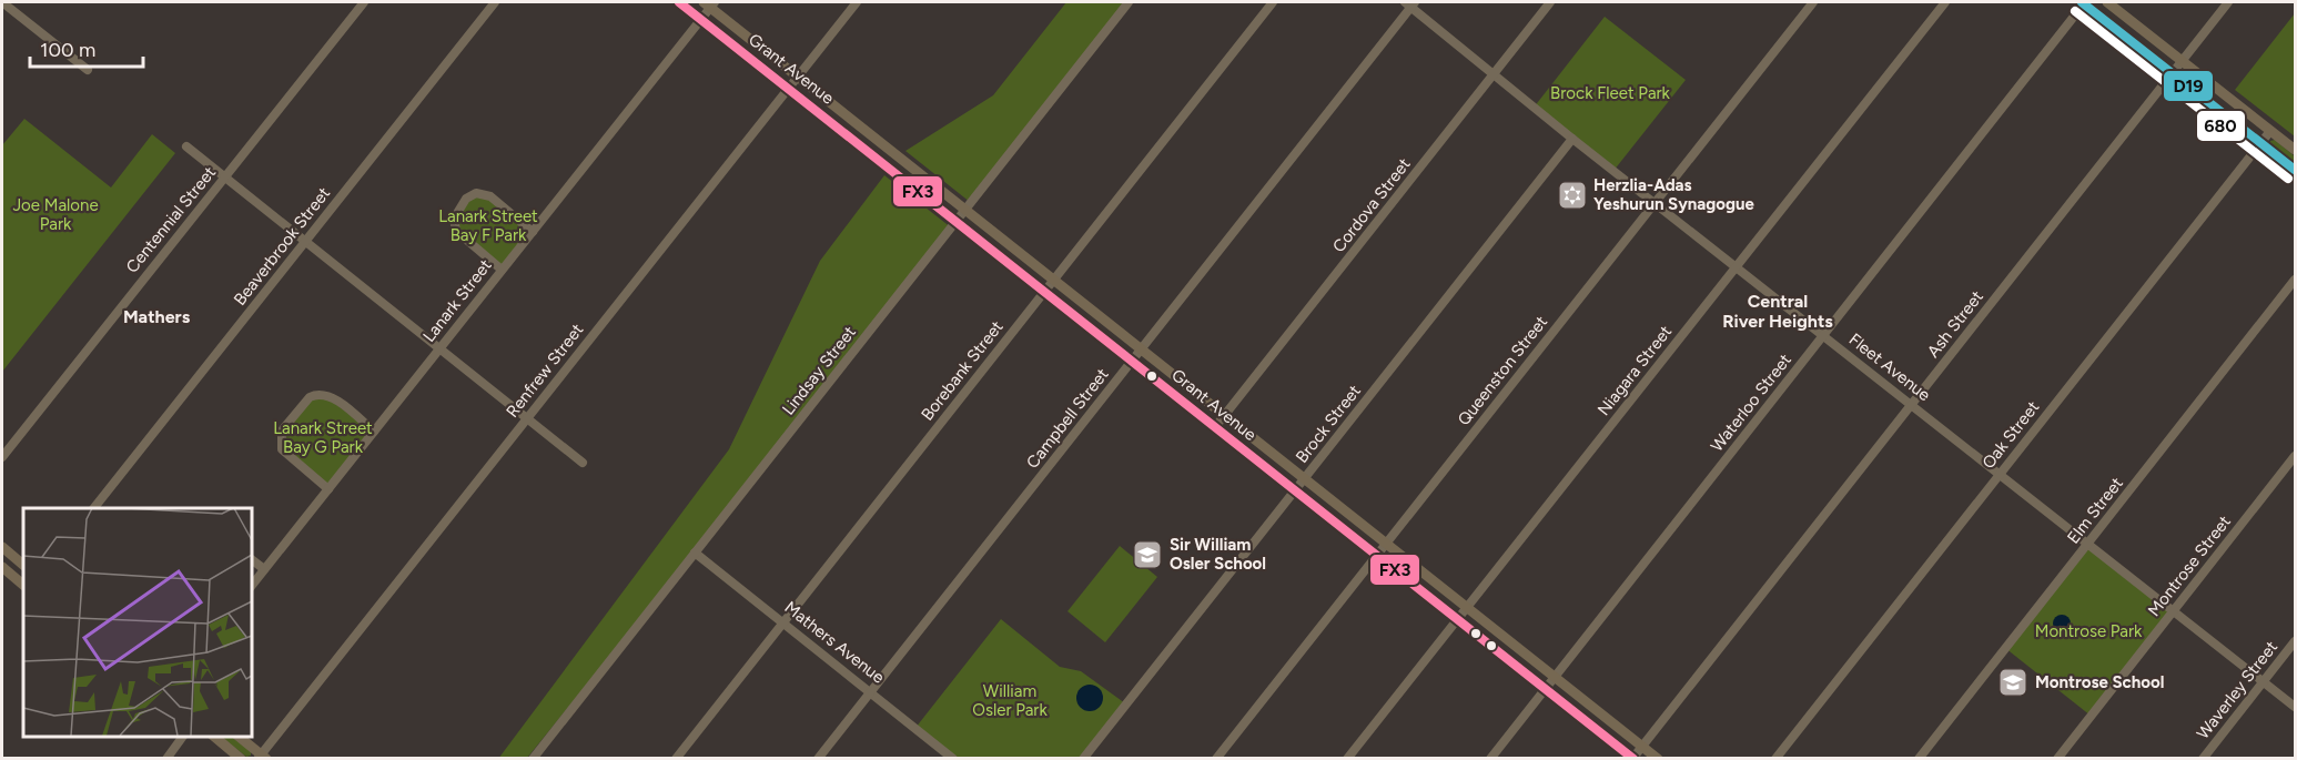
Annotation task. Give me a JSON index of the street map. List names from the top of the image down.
{
  "streets": {
    "main road": ["Grant Avenue"],
    "street": [
      "Cordova Street",
      "Centennial Street",
      "Beaverbrook Street",
      "Lanark Street",
      "Ash Street",
      "Fleet Avenue",
      "Renfrew Street",
      "Lindsay Street",
      "Borebank Street",
      "Queenston Street",
      "Niagara Street",
      "Waterloo Street",
      "Campbell Street",
      "Brock Street",
      "Oak Street",
      "Elm Street",
      "Montrose Street",
      "Mathers Avenue",
      "Waverley Street"
    ]
  },
  "crossings": [
    ["Grant Avenue", "Cordova Street"],
    ["Grant Avenue", "Lanark Street"],
    ["Grant Avenue", "Ash Street"],
    ["Grant Avenue", "Renfrew Street"],
    ["Grant Avenue", "Lindsay Street"],
    ["Grant Avenue", "Borebank Street"],
    ["Grant Avenue", "Queenston Street"],
    ["Grant Avenue", "Niagara Street"],
    ["Grant Avenue", "Waterloo Street"],
    ["Grant Avenue", "Campbell Street"],
    ["Grant Avenue", "Brock Street"],
    ["Cordova Street", "Fleet Avenue"],
    ["Ash Street", "Fleet Avenue"],
    ["Fleet Avenue", "Queenston Street"],
    ["Fleet Avenue", "Niagara Street"],
    ["Fleet Avenue", "Waterloo Street"],
    ["Fleet Avenue", "Campbell Street"],
    ["Fleet Avenue", "Brock Street"],
    ["Fleet Avenue", "Oak Street"],
    ["Fleet Avenue", "Elm Street"],
    ["Fleet Avenue", "Montrose Street"],
    ["Fleet Avenue", "Waverley Street"],
    ["Lindsay Street", "Mathers Avenue"],
    ["Borebank Street", "Mathers Avenue"],
    ["Campbell Street", "Mathers Avenue"]
  ],
  "districts": ["Central River Heights", "Mathers"],
  "parks": [
    "Brock Fleet Park",
    "Joe Malone Park",
    "Lanark Street Bay F Park",
    "Lanark Street Bay G Park",
    "Montrose Park",
    "William Osler Park"
  ],
  "places": {
    "synagogue": ["Herzlia-Adas Yeshurun Synagogue"],
    "school or university": ["Sir William Osler School", "Montrose School"]
  },
  "lines": ["transit line FX3", "transit line D19", "transit line 680"],
  "scale_bar": "100 m"
}
